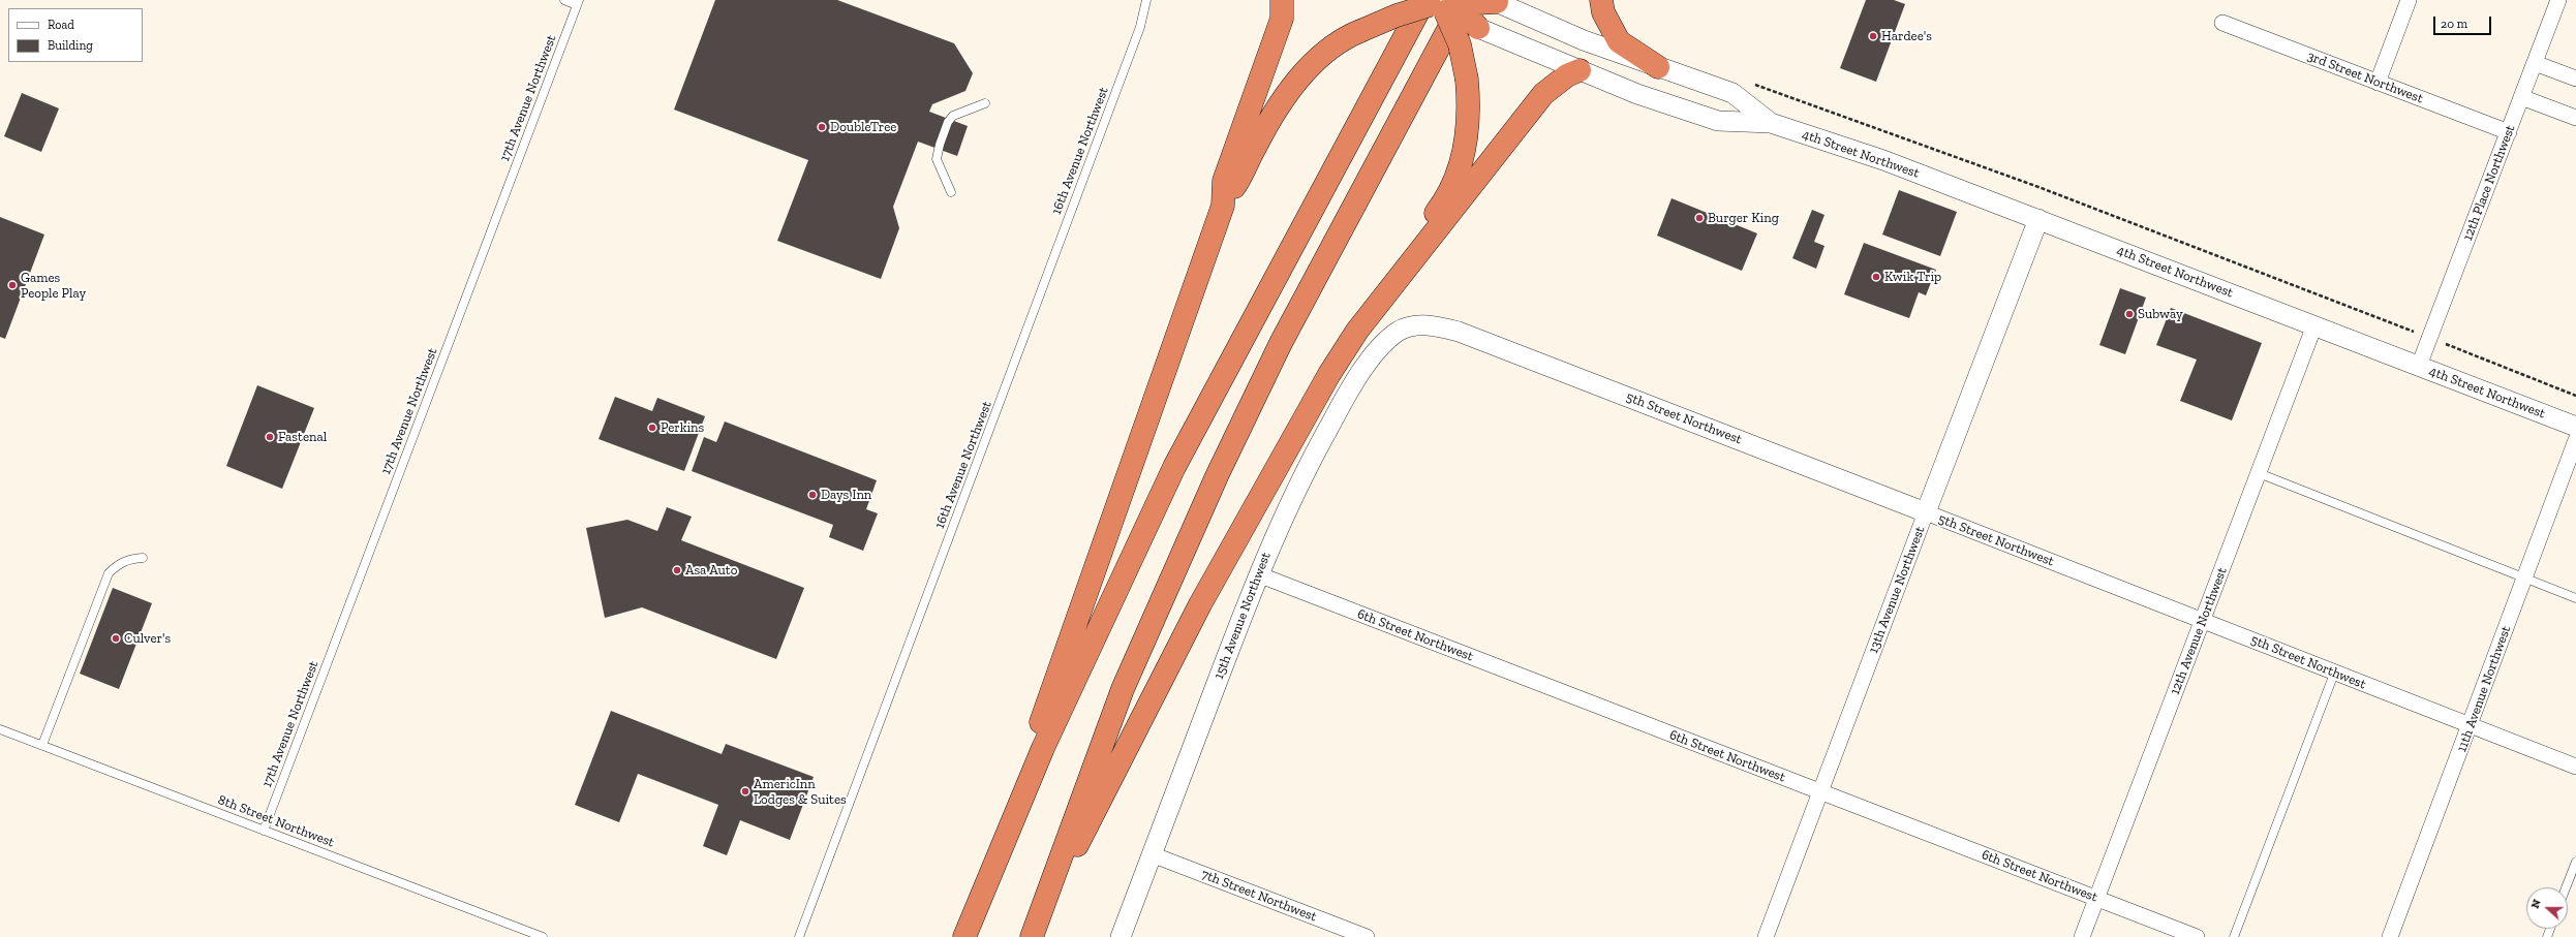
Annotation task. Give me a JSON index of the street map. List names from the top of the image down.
{
  "streets": {
    "street": [
      "3rd Street Northwest",
      "4th Street Northwest",
      "12th Place Northwest",
      "5th Street Northwest",
      "13th Avenue Northwest",
      "15th Avenue Northwest",
      "12th Avenue Northwest",
      "6th Street Northwest",
      "11th Avenue Northwest",
      "7th Street Northwest"
    ],
    "lane": ["17th Avenue Northwest", "16th Avenue Northwest", "8th Street Northwest"]
  },
  "crossings": [
    ["3rd Street Northwest", "12th Place Northwest"],
    ["17th Avenue Northwest", "8th Street Northwest"],
    ["4th Street Northwest", "12th Place Northwest"],
    ["4th Street Northwest", "13th Avenue Northwest"],
    ["4th Street Northwest", "12th Avenue Northwest"],
    ["5th Street Northwest", "13th Avenue Northwest"],
    ["5th Street Northwest", "15th Avenue Northwest"],
    ["5th Street Northwest", "12th Avenue Northwest"],
    ["5th Street Northwest", "11th Avenue Northwest"],
    ["13th Avenue Northwest", "6th Street Northwest"],
    ["15th Avenue Northwest", "6th Street Northwest"],
    ["15th Avenue Northwest", "7th Street Northwest"],
    ["12th Avenue Northwest", "6th Street Northwest"]
  ],
  "places": [
    "Hardee's",
    "DoubleTree",
    "Burger King",
    "Kwik Trip",
    "Games People Play",
    "Subway",
    "Perkins",
    "Fastenal",
    "Days Inn",
    "Asa Auto",
    "Culver's",
    "AmericInn Lodges & Suites"
  ],
  "legend": ["Road", "Building"],
  "scale_bar": "20 m",
  "north": "left"
}
